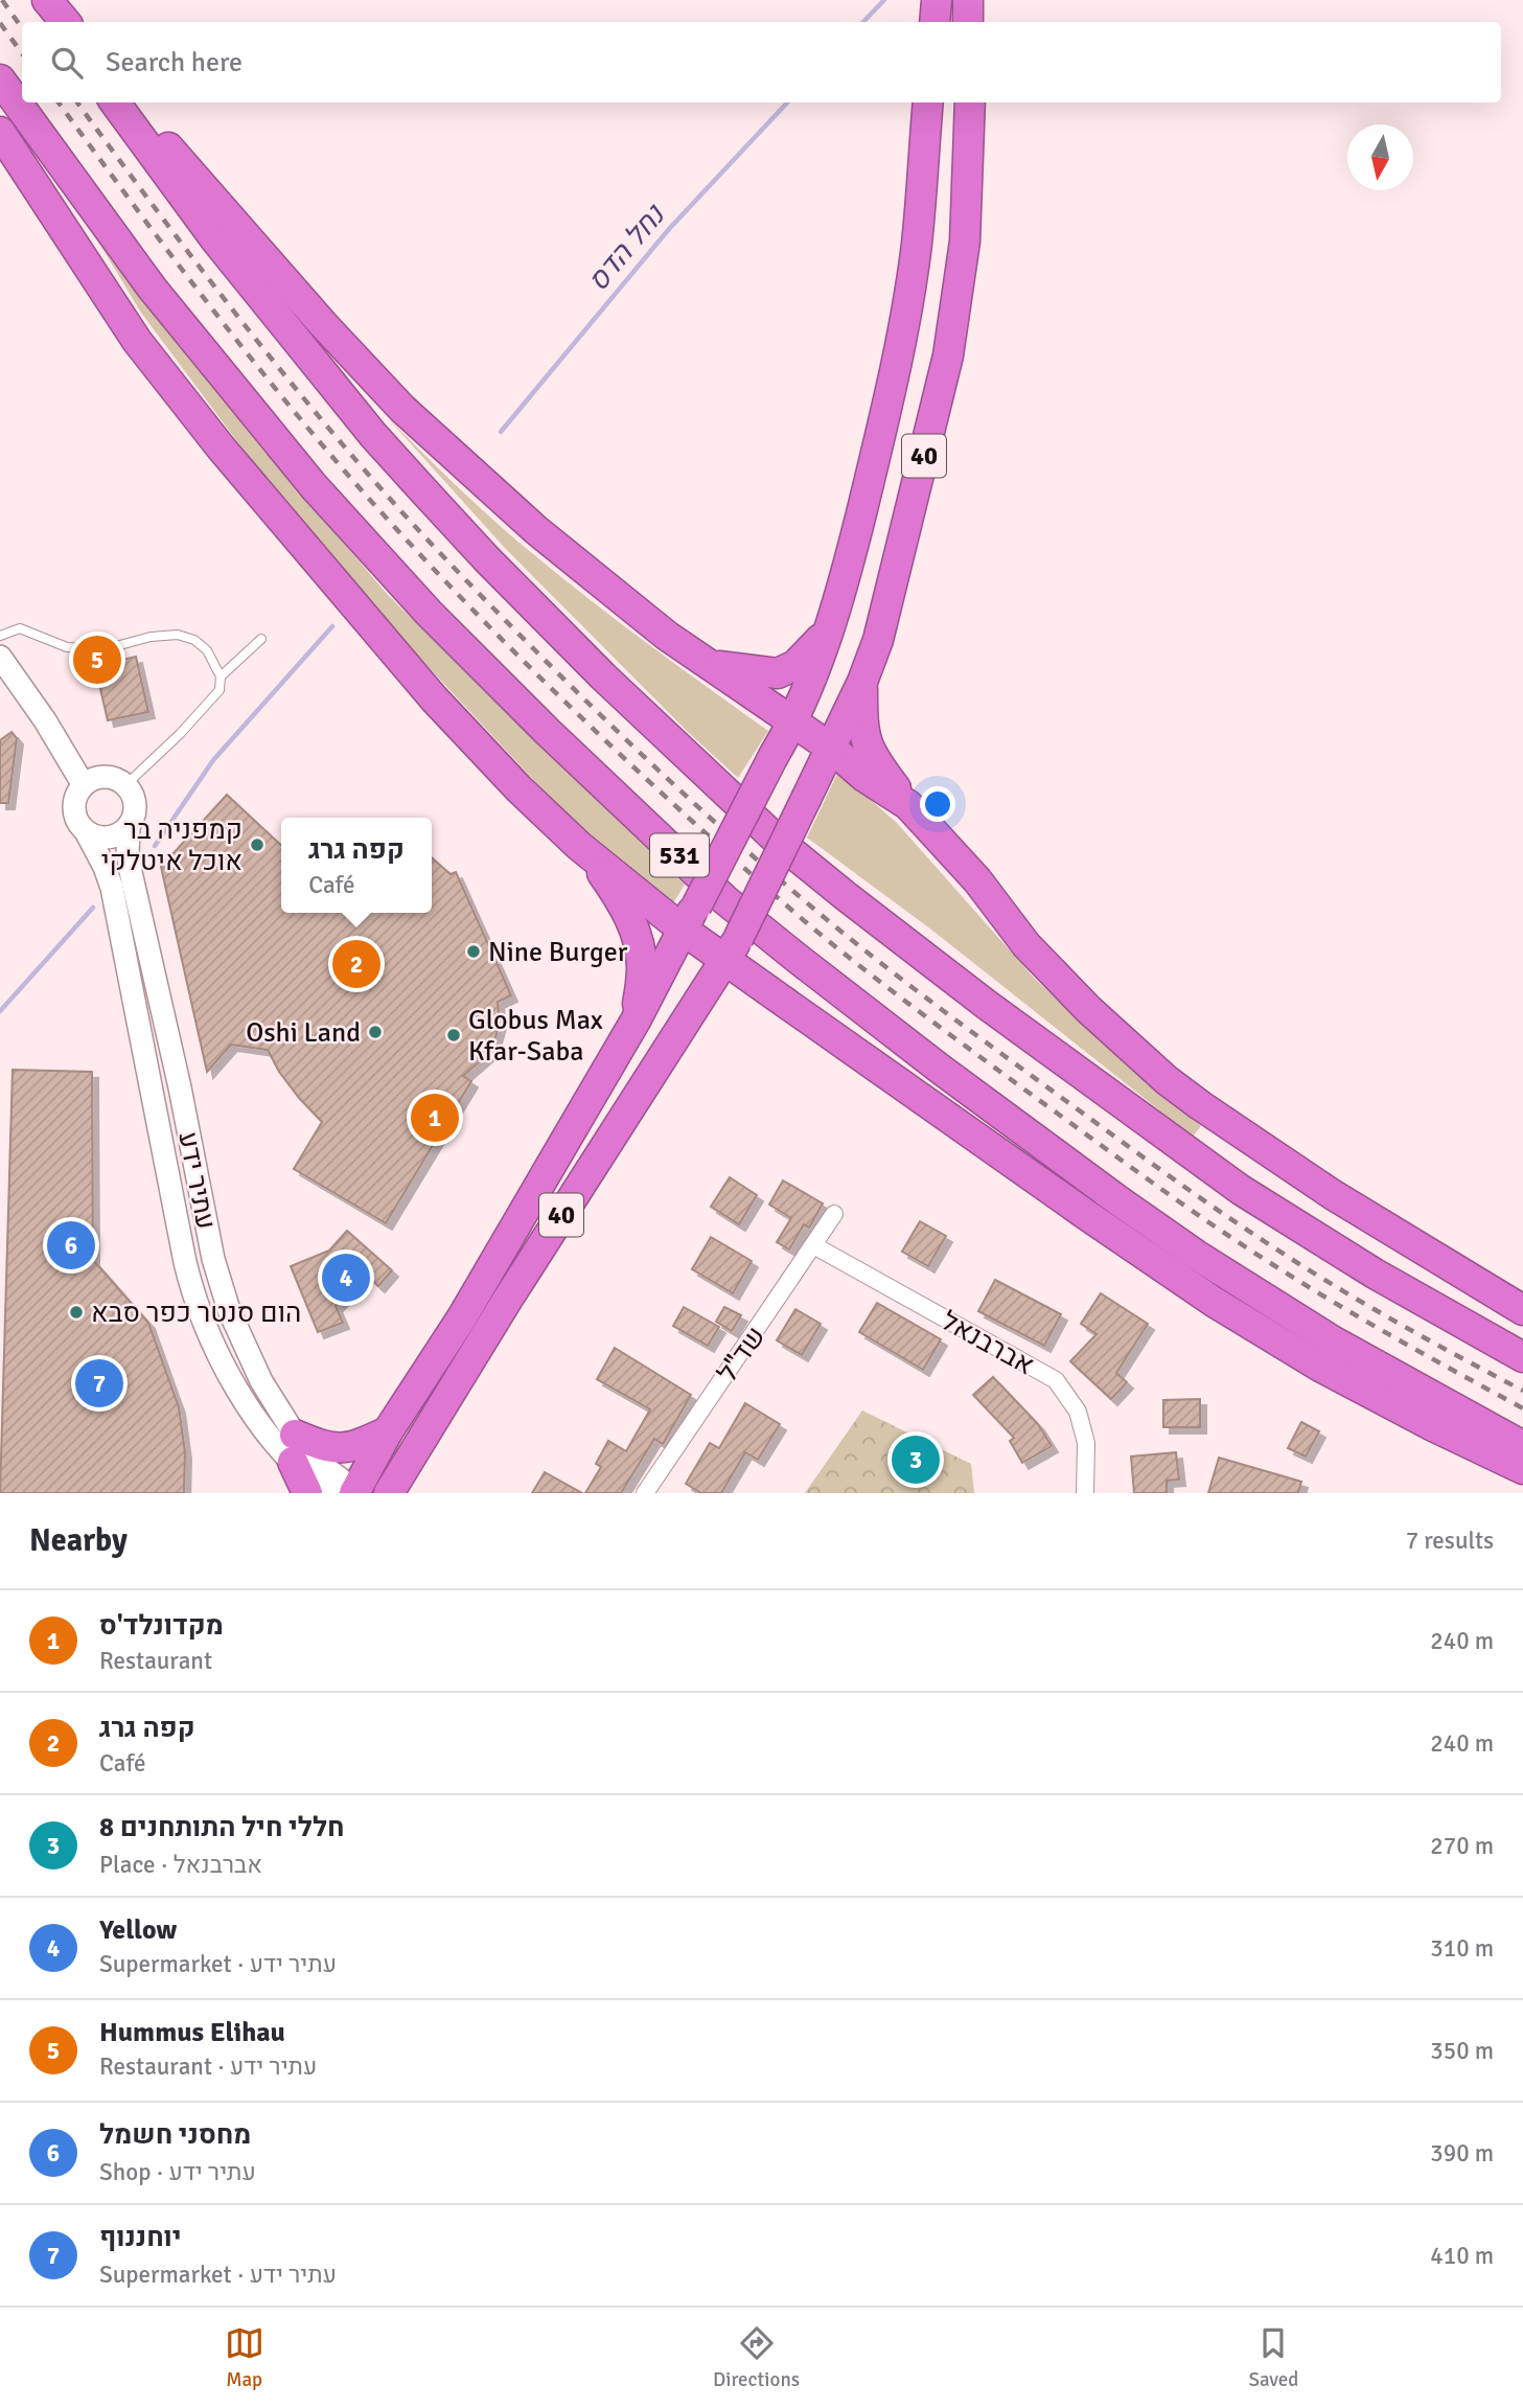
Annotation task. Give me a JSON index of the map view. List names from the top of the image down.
{
  "streets": {
    "highway": ["40", "531"],
    "street": ["עתיר ידע", "אברבנאל", "שד\"ל"]
  },
  "crossings": [
    ["40", "עתיר ידע"],
    ["אברבנאל", "שד\"ל"]
  ],
  "water": ["נחל הדס"],
  "places": [
    "קמפניה בר אוכל איטלקי",
    "Nine Burger",
    "Oshi Land",
    "Globus Max Kfar-Saba",
    "הום סנטר כפר סבא"
  ],
  "north": "bottom",
  "page": {
    "search": "Search here",
    "pins": [
      "5",
      "2",
      "1",
      "6",
      "4",
      "7",
      "3"
    ],
    "popup": ["קפה גרג", "Café"],
    "heading": ["Nearby", "7 results"],
    "list": [
      {
        "mark": "1",
        "name": "מקדונלד'ס",
        "note": "Restaurant",
        "value": "240 m"
      },
      {
        "mark": "2",
        "name": "קפה גרג",
        "note": "Café",
        "value": "240 m"
      },
      {
        "mark": "3",
        "name": "8 חללי חיל התותחנים",
        "note": "Place · אברבנאל",
        "value": "270 m"
      },
      {
        "mark": "4",
        "name": "Yellow",
        "note": "Supermarket · עתיר ידע",
        "value": "310 m"
      },
      {
        "mark": "5",
        "name": "Hummus Elihau",
        "note": "Restaurant · עתיר ידע",
        "value": "350 m"
      },
      {
        "mark": "6",
        "name": "מחסני חשמל",
        "note": "Shop · עתיר ידע",
        "value": "390 m"
      },
      {
        "mark": "7",
        "name": "יוחננוף",
        "note": "Supermarket · עתיר ידע",
        "value": "410 m"
      }
    ],
    "nav": ["Map", "Directions", "Saved"]
  }
}
